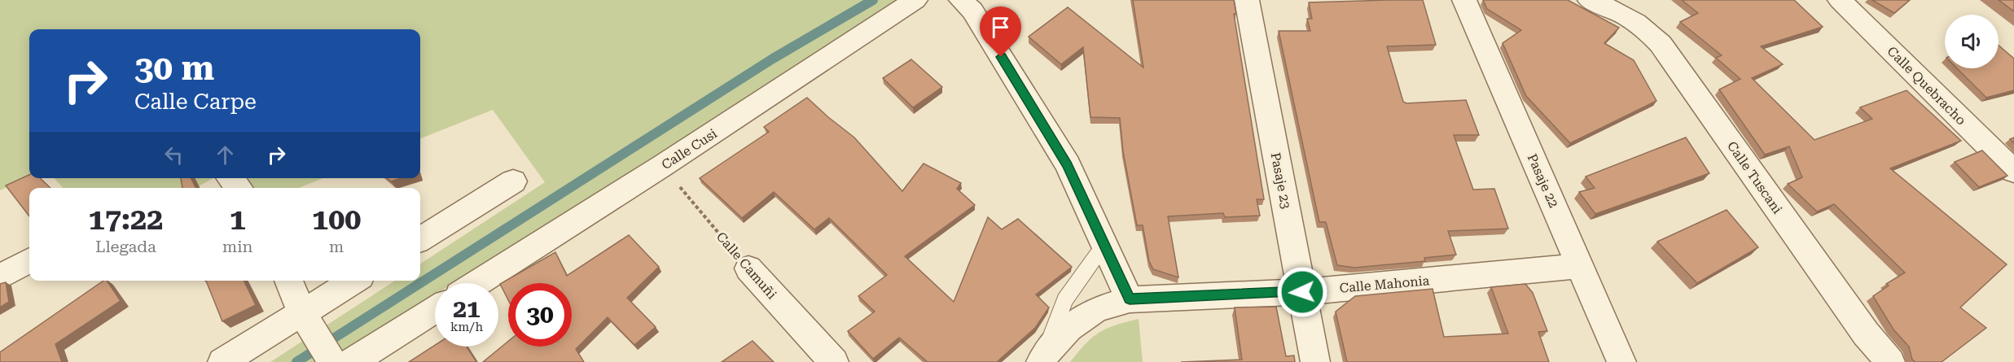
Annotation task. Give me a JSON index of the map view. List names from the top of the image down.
{
  "streets": {
    "street": [
      "Calle Quebracho",
      "Calle Cusi",
      "Calle Tuscani",
      "Pasaje 23",
      "Pasaje 22",
      "Calle Camuñi",
      "Calle Mahonia"
    ]
  },
  "crossings": [
    ["Calle Cusi", "Calle Camuñi"],
    ["Pasaje 23", "Calle Mahonia"],
    ["Pasaje 22", "Calle Mahonia"]
  ],
  "page": {
    "turn": ["30 m", "Calle Carpe"],
    "eta": [
      "17:22",
      "Llegada",
      "1",
      "min",
      "100",
      "m"
    ],
    "speed": "21 km/h",
    "limit": "30"
  }
}
